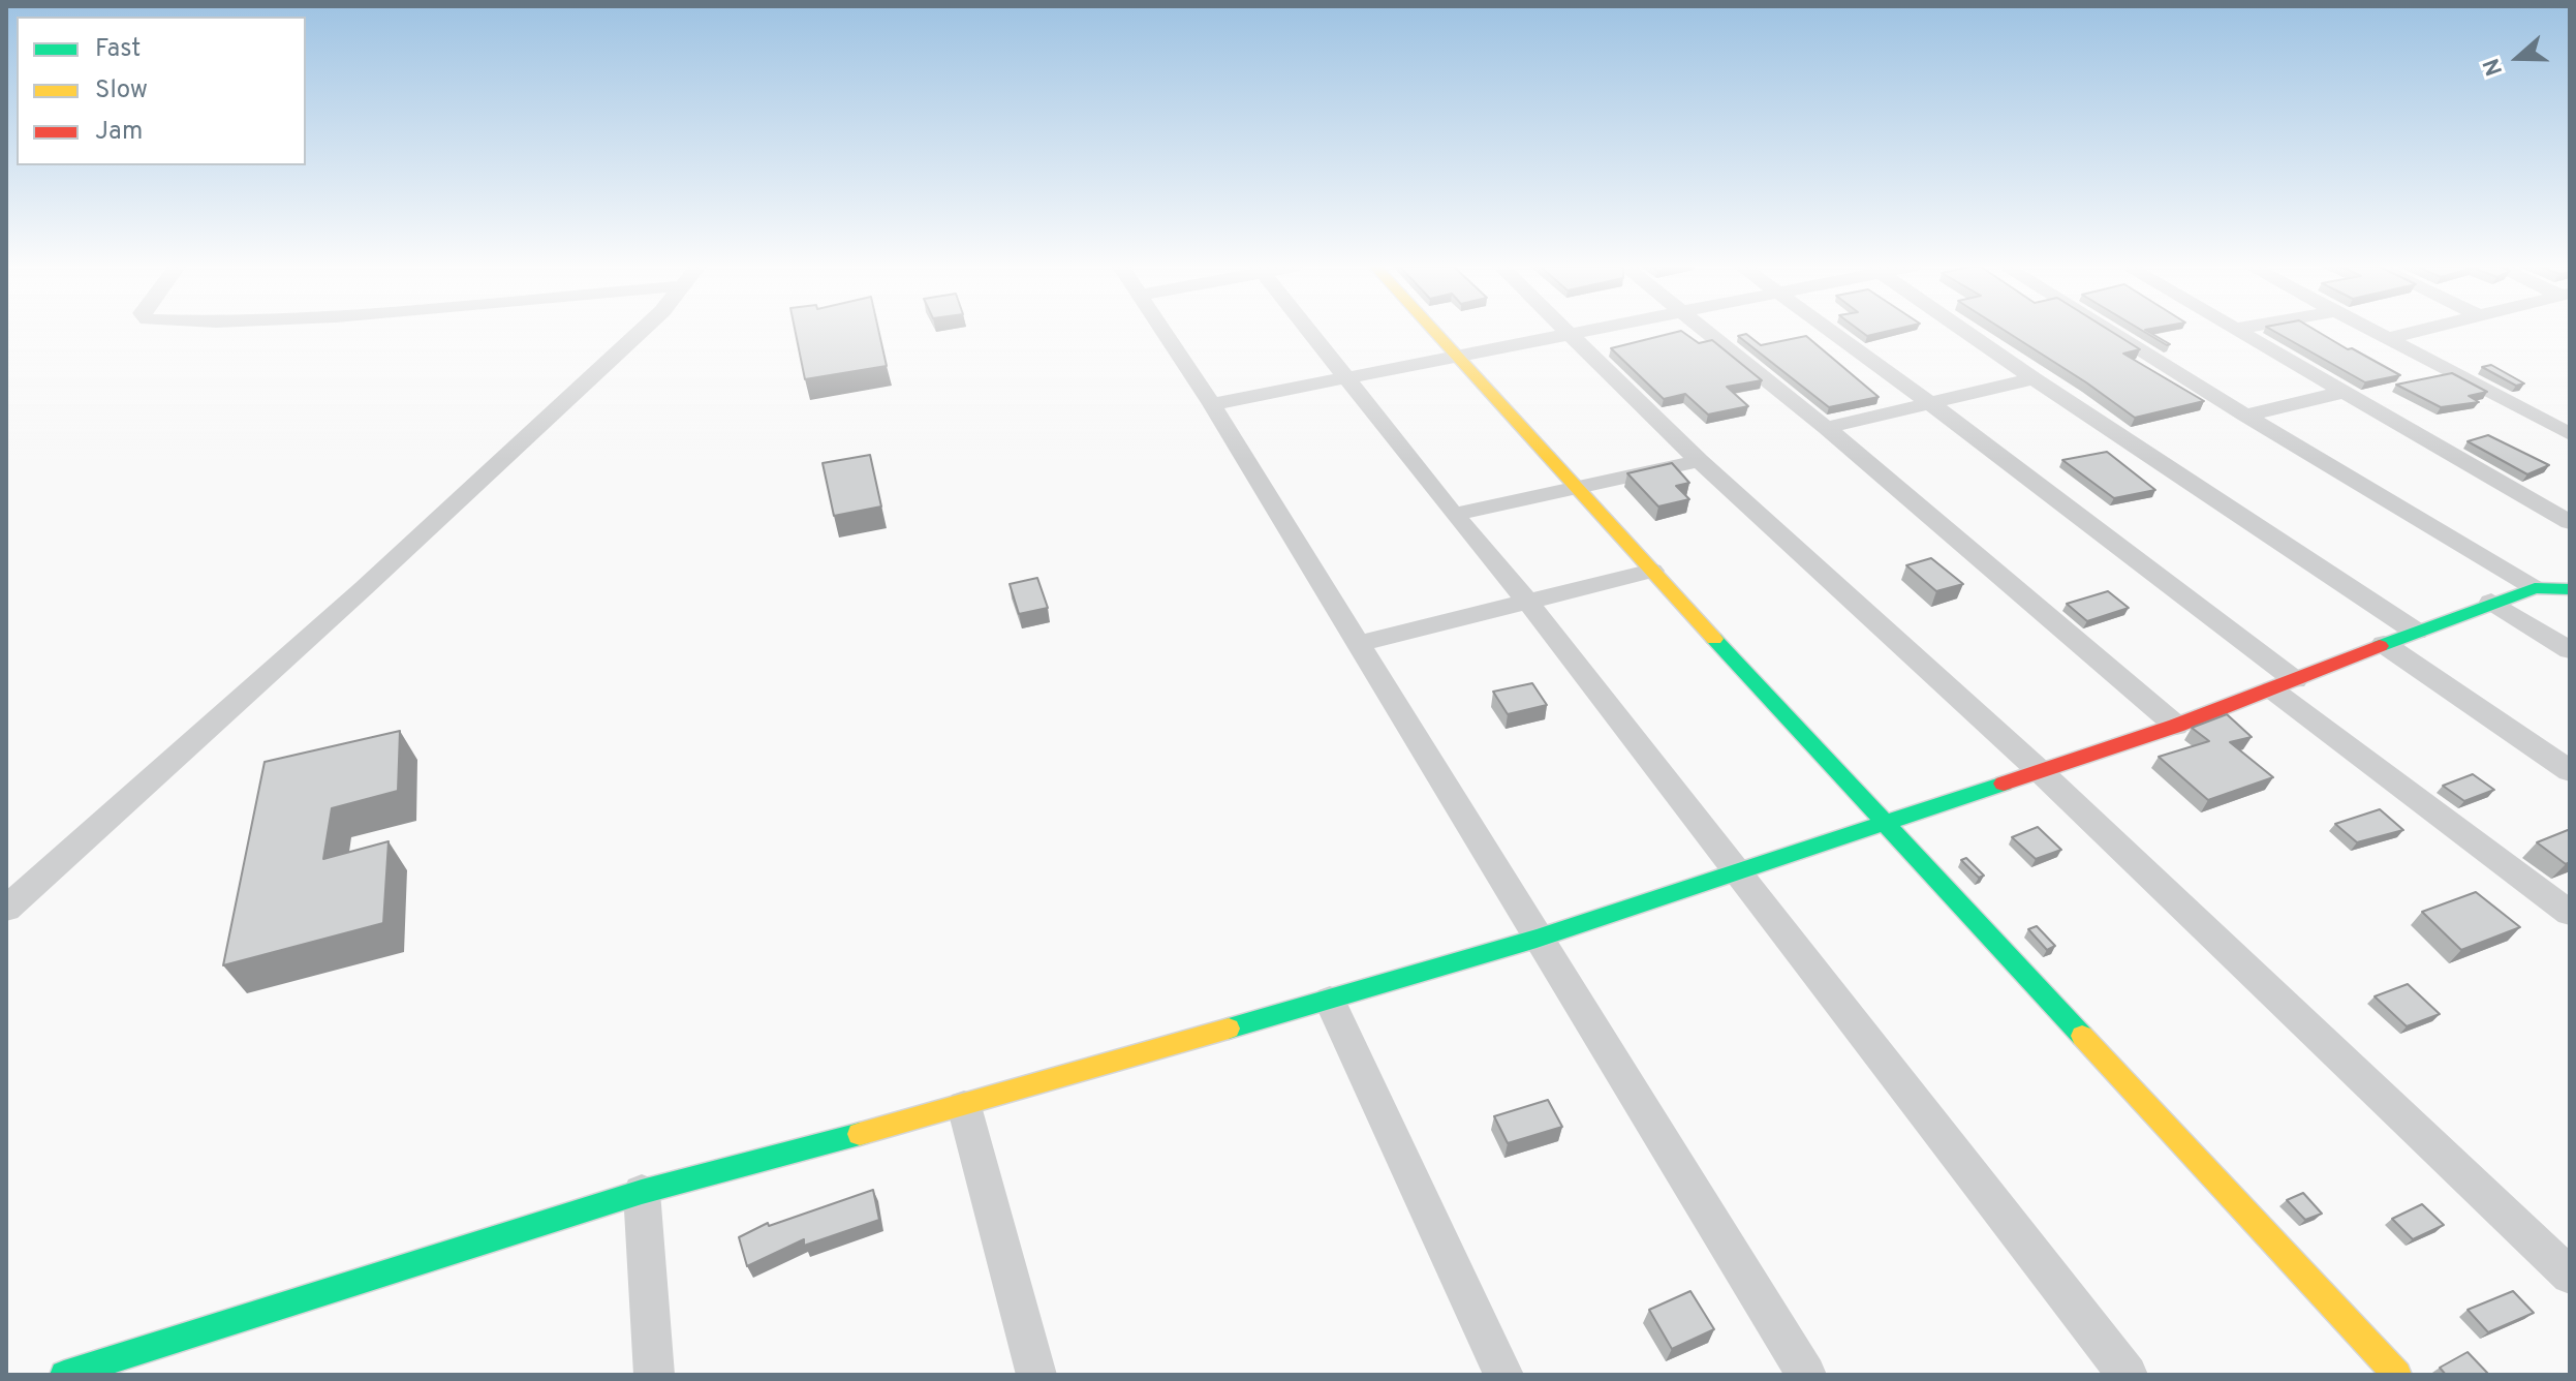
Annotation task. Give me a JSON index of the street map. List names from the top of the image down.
{
  "legend": ["Fast", "Slow", "Jam"],
  "north": "left"
}
